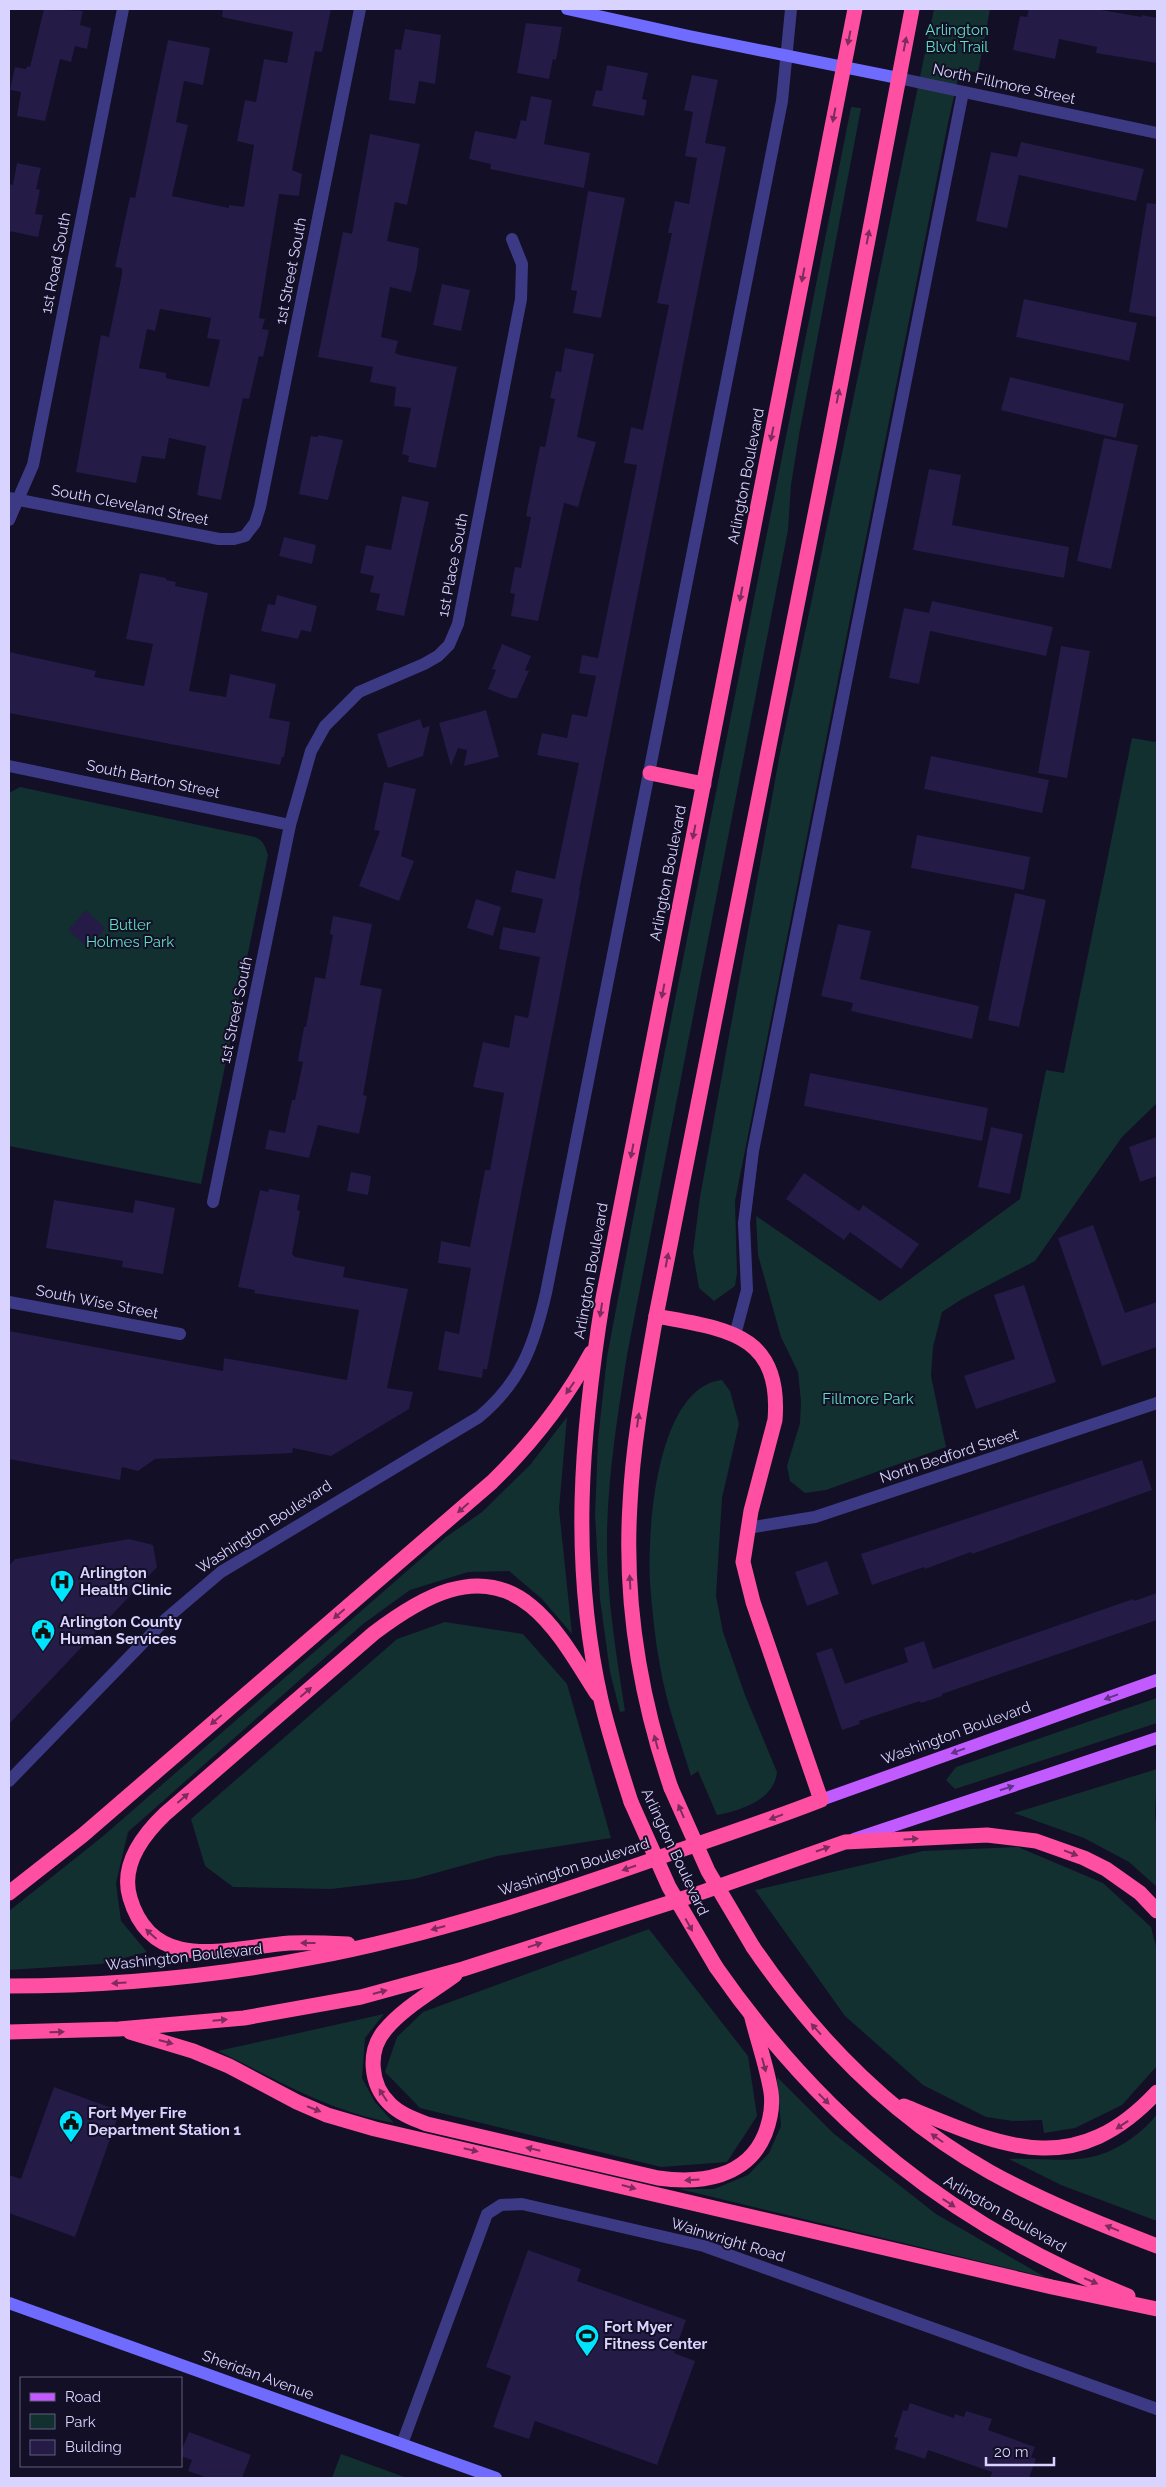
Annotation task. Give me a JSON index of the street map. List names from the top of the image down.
{
  "streets": {
    "highway": ["Arlington Boulevard", "Washington Boulevard"],
    "street": [
      "North Fillmore Street",
      "1st Road South",
      "1st Street South",
      "South Cleveland Street",
      "1st Place South",
      "South Barton Street",
      "South Wise Street",
      "North Bedford Street",
      "Wainwright Road",
      "Sheridan Avenue"
    ]
  },
  "crossings": [
    ["North Fillmore Street", "Arlington Boulevard"],
    ["1st Road South", "South Cleveland Street"],
    ["1st Street South", "South Cleveland Street"],
    ["1st Street South", "1st Place South"],
    ["1st Street South", "South Barton Street"],
    ["1st Place South", "South Barton Street"],
    ["Wainwright Road", "Sheridan Avenue"]
  ],
  "one_way": ["Washington Boulevard"],
  "parks": ["Arlington Blvd Trail", "Butler Holmes Park", "Fillmore Park"],
  "places": {
    "hospital": ["Arlington Health Clinic"],
    "public building": ["Arlington County Human Services", "Fort Myer Fire Department Station 1"],
    "sports": ["Fort Myer Fitness Center"]
  },
  "legend": ["Road", "Park", "Building"],
  "scale_bar": "20 m"
}
